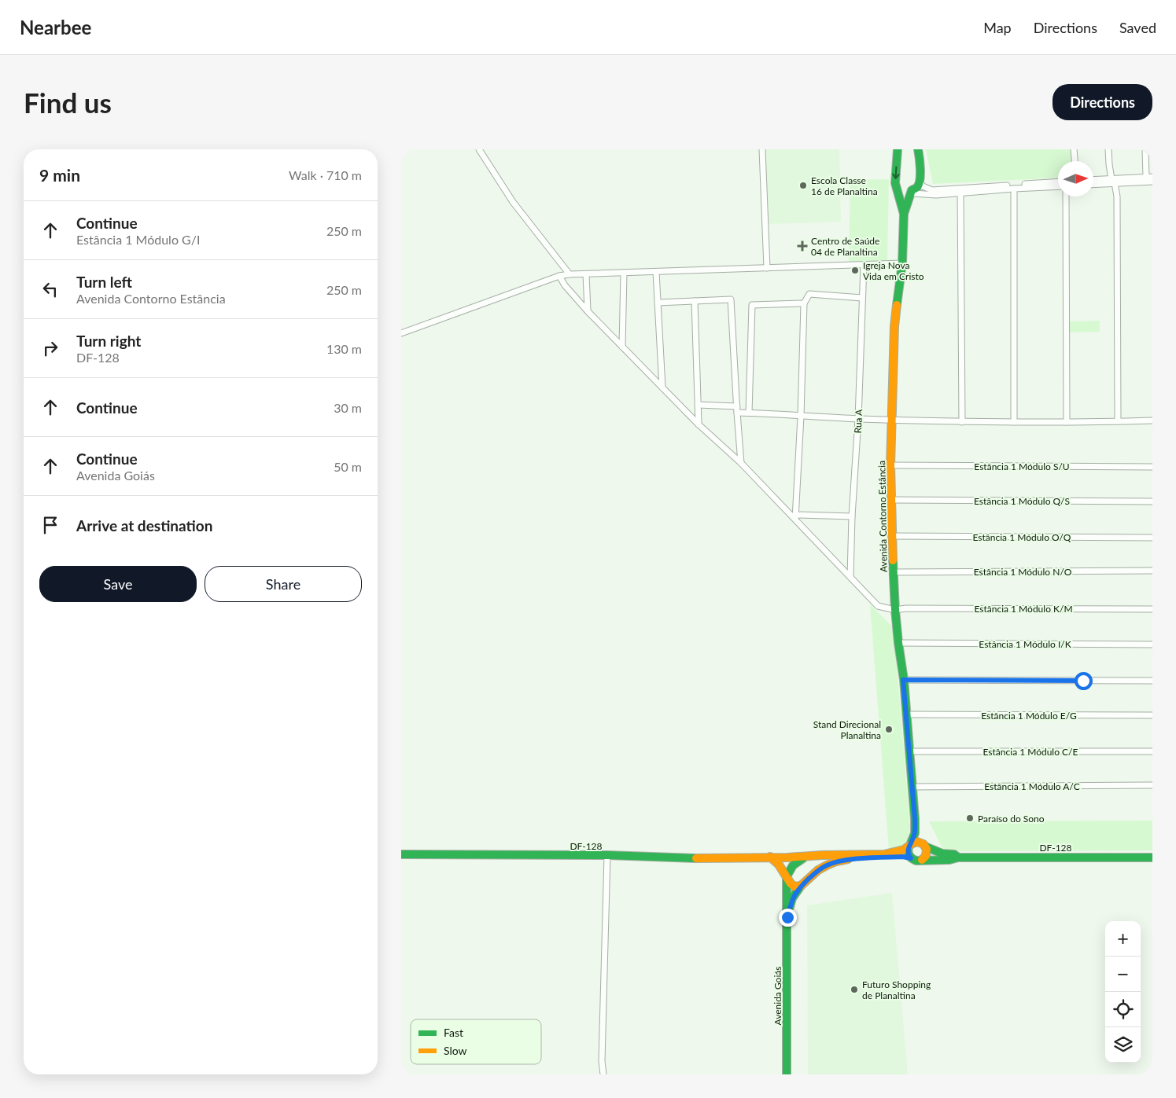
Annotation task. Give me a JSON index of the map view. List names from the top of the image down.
{
  "streets": {
    "main road": ["Avenida Contorno Estância", "DF-128", "Avenida Goiás"],
    "street": [
      "Rua A",
      "Estância 1 Módulo S/U",
      "Estância 1 Módulo Q/S",
      "Estância 1 Módulo O/Q",
      "Estância 1 Módulo N/O",
      "Estância 1 Módulo K/M",
      "Estância 1 Módulo I/K",
      "Estância 1 Módulo E/G",
      "Estância 1 Módulo C/E",
      "Estância 1 Módulo A/C"
    ]
  },
  "crossings": [
    ["Estância 1 Módulo S/U", "Avenida Contorno Estância"],
    ["Estância 1 Módulo Q/S", "Avenida Contorno Estância"],
    ["Avenida Contorno Estância", "Estância 1 Módulo O/Q"],
    ["Avenida Contorno Estância", "Estância 1 Módulo N/O"],
    ["Avenida Contorno Estância", "Estância 1 Módulo K/M"],
    ["Avenida Contorno Estância", "Estância 1 Módulo I/K"],
    ["Avenida Contorno Estância", "Estância 1 Módulo E/G"],
    ["Avenida Contorno Estância", "Estância 1 Módulo C/E"],
    ["Avenida Contorno Estância", "Estância 1 Módulo A/C"],
    ["Avenida Contorno Estância", "DF-128"],
    ["DF-128", "Avenida Goiás"]
  ],
  "places": {
    "other": [
      "Escola Classe 16 de Planaltina",
      "Igreja Nova Vida em Cristo",
      "Stand Direcional Planaltina",
      "Paraíso do Sono",
      "Futuro Shopping de Planaltina"
    ],
    "health": ["Centro de Saúde 04 de Planaltina"]
  },
  "legend": ["Fast", "Slow"],
  "north": "right",
  "page": {
    "header": "Nearbee",
    "nav": ["Map", "Directions", "Saved"],
    "buttons": [
      "Directions",
      ["Save", "Share"]
    ],
    "title": "Find us",
    "heading": ["9 min", "Walk · 710 m"],
    "list": [
      ["Continue", "Estância 1 Módulo G/I", "250 m"],
      ["Turn left", "Avenida Contorno Estância", "250 m"],
      ["Turn right", "DF-128", "130 m"],
      ["Continue", "30 m"],
      ["Continue", "Avenida Goiás", "50 m"],
      "Arrive at destination"
    ],
    "map_buttons": ["+", "−"]
  }
}
